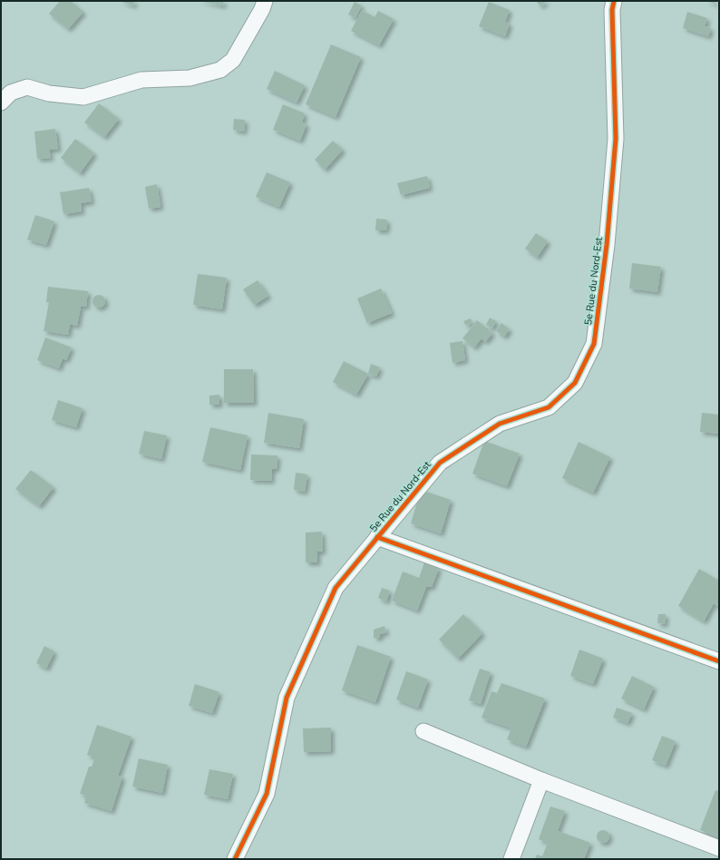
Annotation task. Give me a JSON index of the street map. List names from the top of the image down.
{
  "streets": {
    "street": ["5e Rue du Nord-Est"]
  }
}
